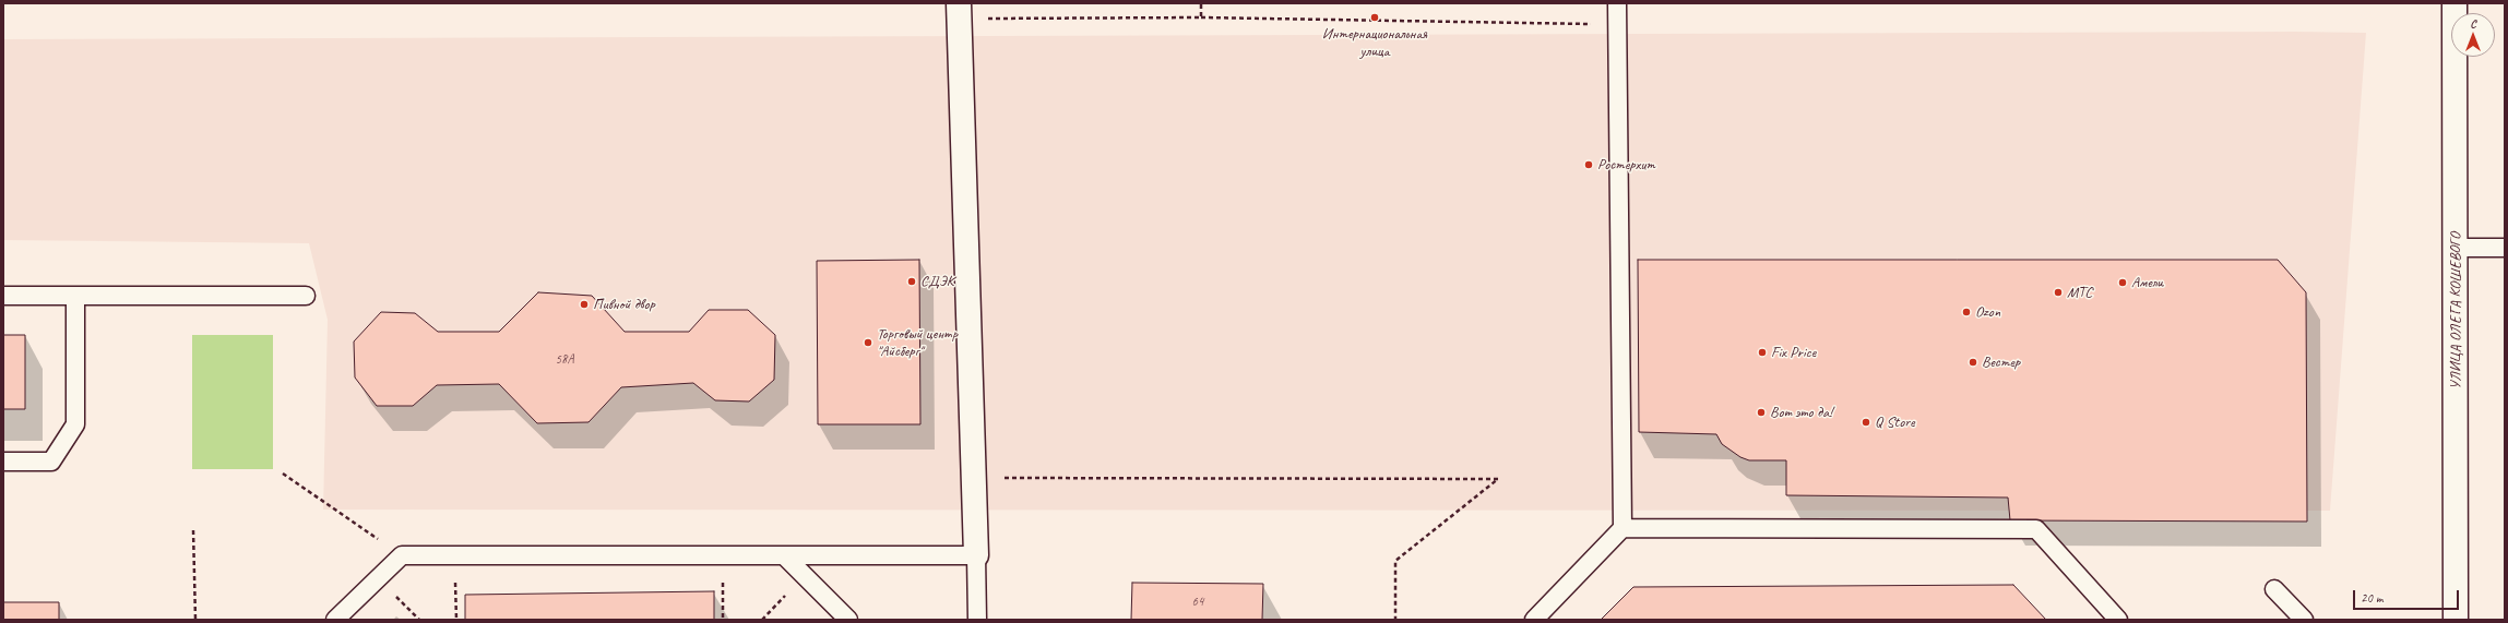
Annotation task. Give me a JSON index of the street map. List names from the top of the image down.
{
  "streets": {
    "main road": ["УЛИЦА ОЛЕГА КОШЕВОГО"]
  },
  "places": [
    "Интернациональная улица",
    "Ростерхит",
    "СДЭК",
    "Амели",
    "МТС",
    "Пивной двор",
    "Ozon",
    "Торговый центр \"Айсберг\"",
    "Fix Price",
    "Вестер",
    "Вот это да!",
    "Q Store"
  ],
  "house_numbers": ["58А", "64"],
  "scale_bar": "20 m",
  "north": "top"
}
